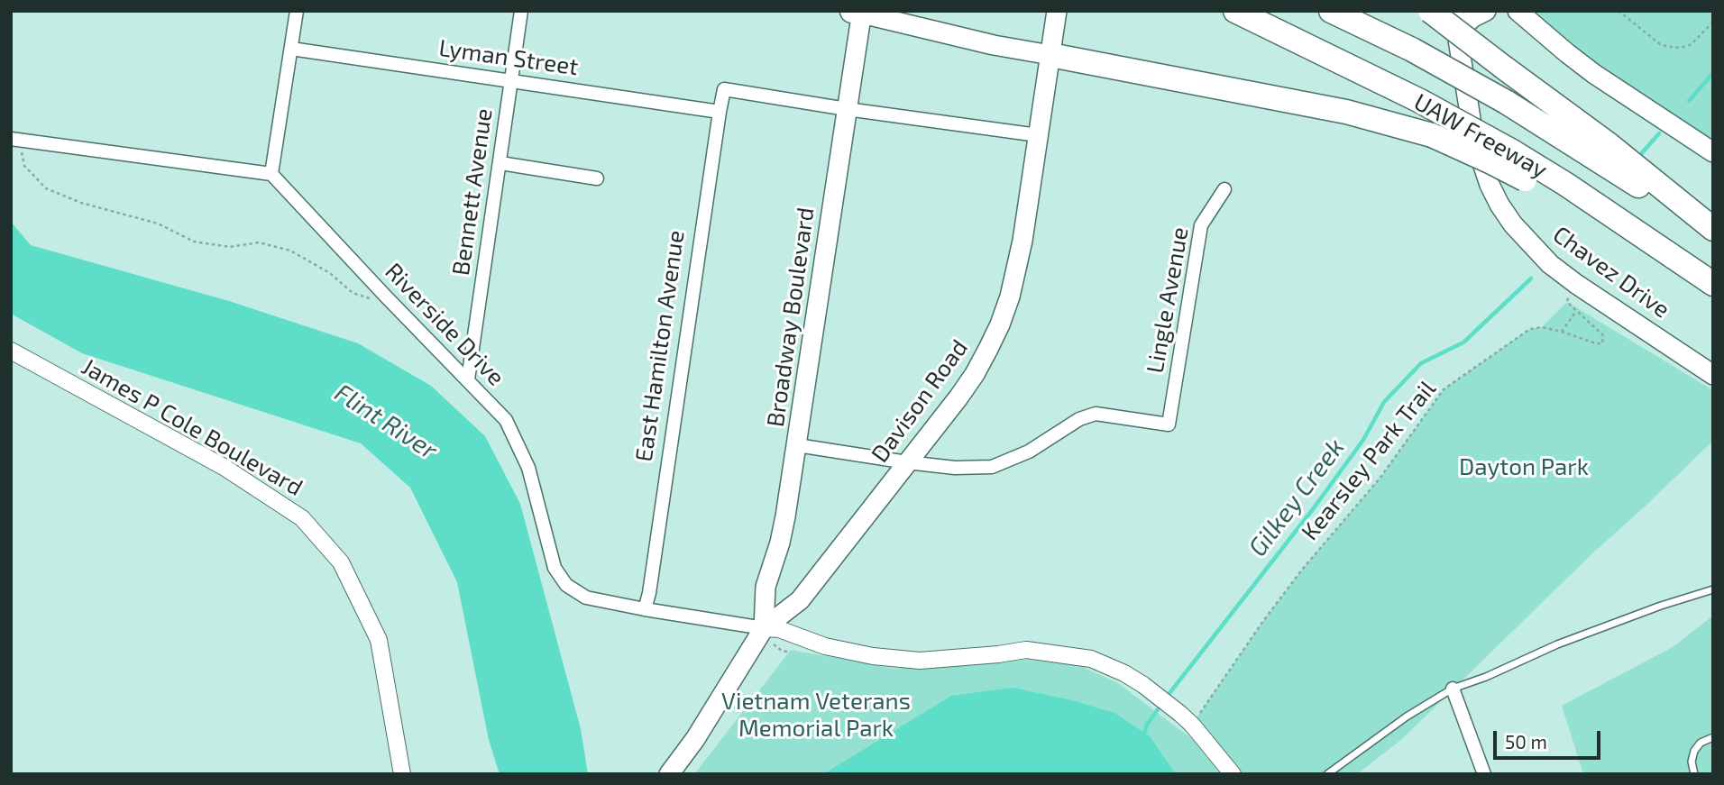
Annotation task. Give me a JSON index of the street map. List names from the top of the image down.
{
  "streets": {
    "highway": ["UAW Freeway"],
    "main road": ["Chavez Drive", "Broadway Boulevard", "Davison Road"],
    "street": [
      "Lyman Street",
      "Bennett Avenue",
      "Lingle Avenue",
      "Riverside Drive",
      "East Hamilton Avenue",
      "James P Cole Boulevard"
    ],
    "path": ["Kearsley Park Trail"]
  },
  "crossings": [
    ["Lyman Street", "Bennett Avenue"],
    ["Lyman Street", "East Hamilton Avenue"],
    ["Bennett Avenue", "Riverside Drive"],
    ["Lingle Avenue", "Davison Road"],
    ["Broadway Boulevard", "Riverside Drive"],
    ["Broadway Boulevard", "East Hamilton Avenue"],
    ["Broadway Boulevard", "Davison Road"],
    ["Riverside Drive", "East Hamilton Avenue"],
    ["Riverside Drive", "Davison Road"]
  ],
  "water": ["Flint River", "Gilkey Creek"],
  "parks": ["Dayton Park", "Vietnam Veterans Memorial Park"],
  "scale_bar": "50 m"
}
